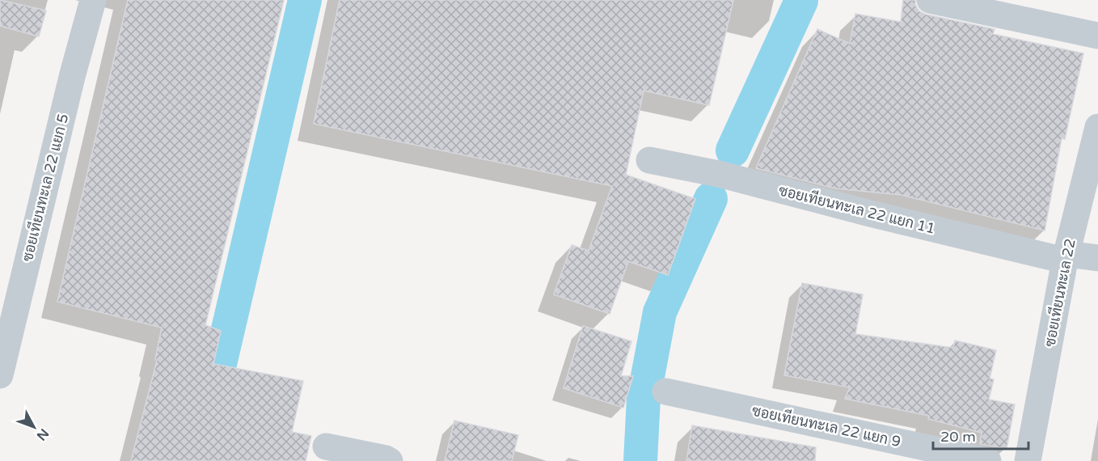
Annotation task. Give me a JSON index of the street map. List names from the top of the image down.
{
  "streets": {
    "street": [
      "ซอยเทียนทะเล 22 แยก 5",
      "ซอยเทียนทะเล 22 แยก 11",
      "ซอยเทียนทะเล 22",
      "ซอยเทียนทะเล 22 แยก 9"
    ]
  },
  "crossings": [
    ["ซอยเทียนทะเล 22 แยก 11", "ซอยเทียนทะเล 22"]
  ],
  "scale_bar": "20 m",
  "north": "bottom right"
}
